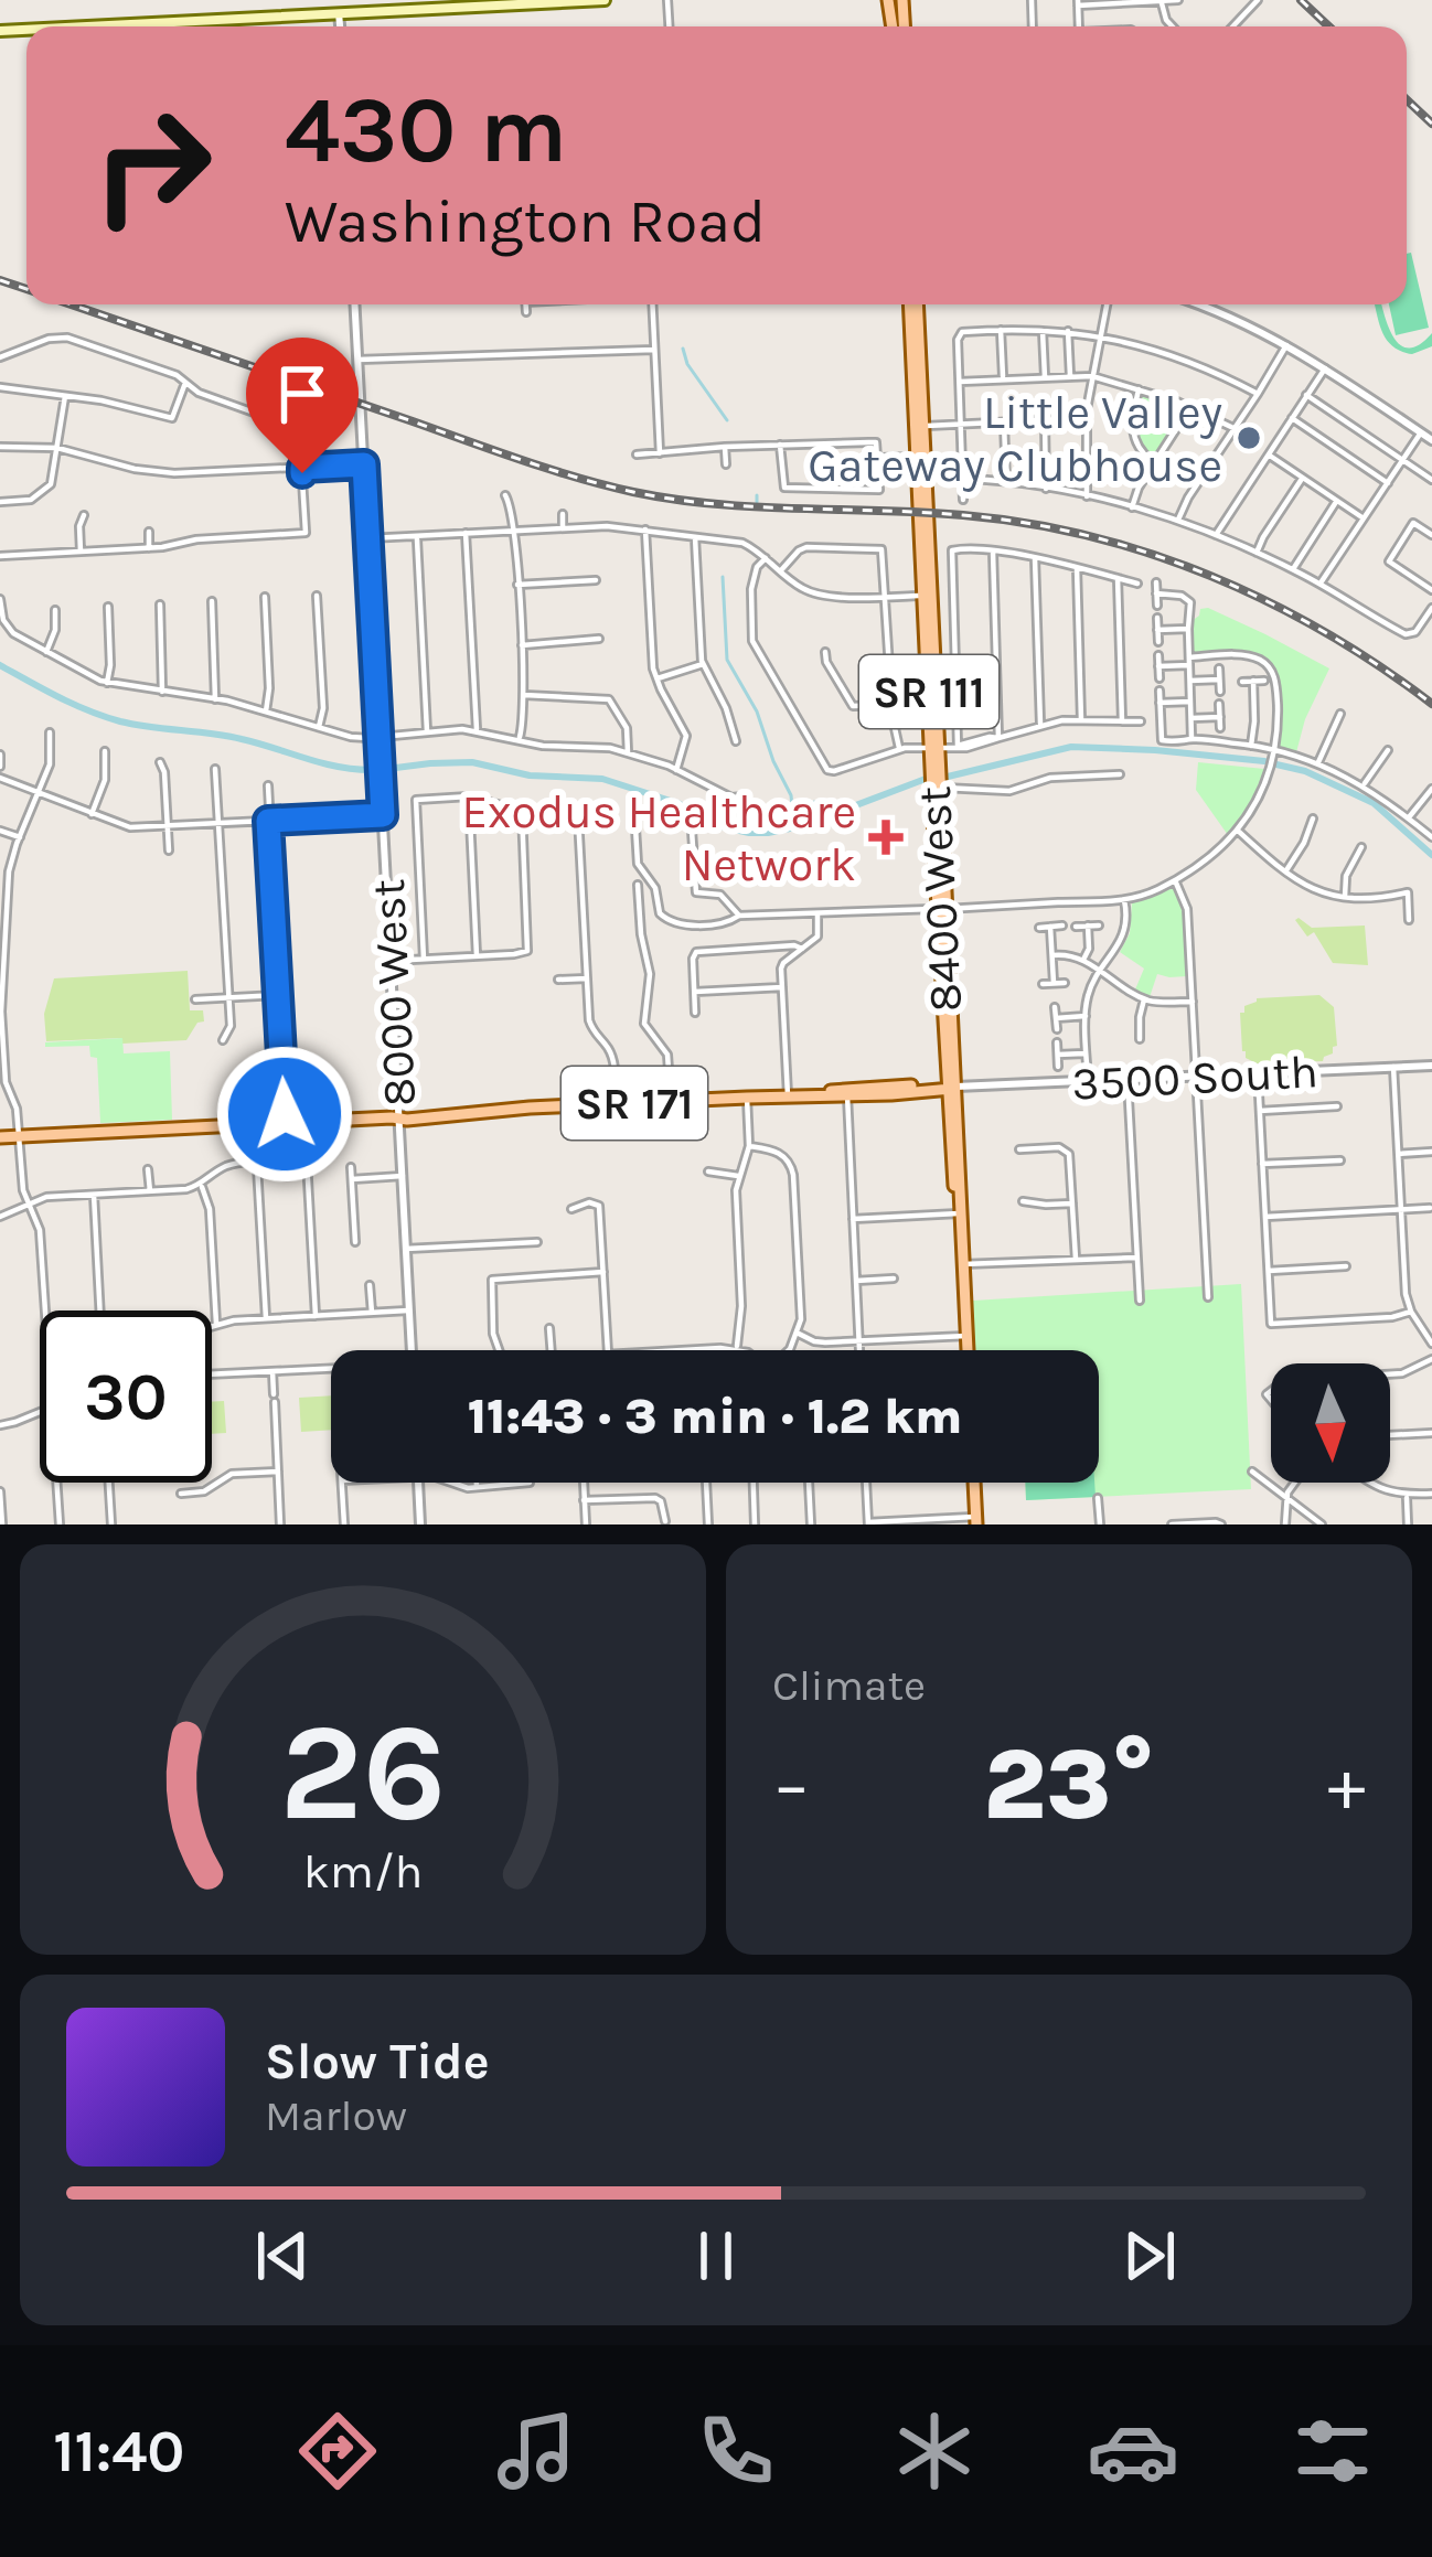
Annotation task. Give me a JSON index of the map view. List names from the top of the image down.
{
  "streets": {
    "main road": [
      "SR 111",
      "8400 West",
      "3500 South",
      "SR 171"
    ],
    "street": ["8000 West"]
  },
  "crossings": [
    ["8400 West", "3500 South"],
    ["8000 West", "3500 South"]
  ],
  "places": {
    "other": ["Little Valley Gateway Clubhouse"],
    "health": ["Exodus Healthcare Network"]
  },
  "north": "bottom",
  "page": {
    "turn": ["430 m", "Washington Road"],
    "limit": "30",
    "trip": "11:43 · 3 min · 1.2 km",
    "tile": "Climate",
    "heat": ["−", "23°", "+"],
    "song": ["Slow Tide", "Marlow"],
    "tabs": "11:40",
    "gauge": ["26", "km/h"]
  }
}
